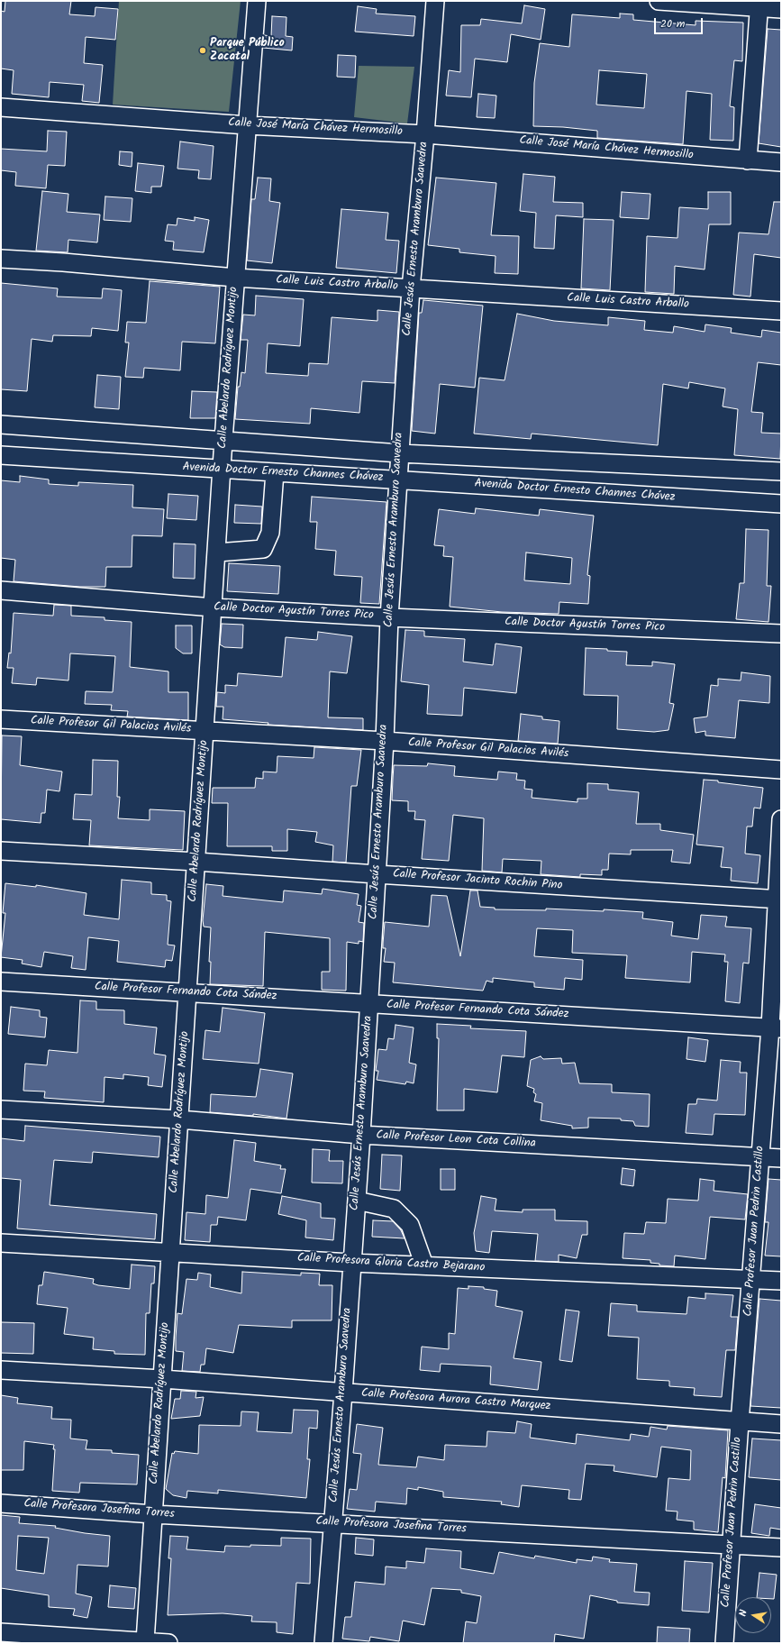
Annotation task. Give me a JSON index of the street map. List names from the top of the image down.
{
  "streets": {
    "street": [
      "Calle José María Chávez Hermosillo",
      "Calle Jesús Ernesto Aramburo Saavedra",
      "Calle Luis Castro Arballo",
      "Calle Abelardo Rodríguez Montijo",
      "Avenida Doctor Ernesto Channes Chávez",
      "Calle Doctor Agustín Torres Pico",
      "Calle Profesor Gil Palacios Avilés",
      "Calle Profesor Jacinto Rochin Pino",
      "Calle Profesor Fernando Cota Sández",
      "Calle Profesor Leon Cota Collina",
      "Calle Profesor Juan Pedrin Castillo",
      "Calle Profesora Gloria Castro Bejarano",
      "Calle Profesora Aurora Castro Marquez",
      "Calle Profesora Josefina Torres"
    ]
  },
  "crossings": [
    ["Calle José María Chávez Hermosillo", "Calle Jesús Ernesto Aramburo Saavedra"],
    ["Calle José María Chávez Hermosillo", "Calle Abelardo Rodríguez Montijo"],
    ["Calle Jesús Ernesto Aramburo Saavedra", "Calle Luis Castro Arballo"],
    ["Calle Jesús Ernesto Aramburo Saavedra", "Avenida Doctor Ernesto Channes Chávez"],
    ["Calle Jesús Ernesto Aramburo Saavedra", "Calle Doctor Agustín Torres Pico"],
    ["Calle Jesús Ernesto Aramburo Saavedra", "Calle Profesor Gil Palacios Avilés"],
    ["Calle Jesús Ernesto Aramburo Saavedra", "Calle Profesor Jacinto Rochin Pino"],
    ["Calle Jesús Ernesto Aramburo Saavedra", "Calle Profesor Fernando Cota Sández"],
    ["Calle Jesús Ernesto Aramburo Saavedra", "Calle Profesor Leon Cota Collina"],
    ["Calle Jesús Ernesto Aramburo Saavedra", "Calle Profesora Gloria Castro Bejarano"],
    ["Calle Jesús Ernesto Aramburo Saavedra", "Calle Profesora Aurora Castro Marquez"],
    ["Calle Jesús Ernesto Aramburo Saavedra", "Calle Profesora Josefina Torres"],
    ["Calle Luis Castro Arballo", "Calle Abelardo Rodríguez Montijo"],
    ["Calle Abelardo Rodríguez Montijo", "Avenida Doctor Ernesto Channes Chávez"],
    ["Calle Abelardo Rodríguez Montijo", "Calle Doctor Agustín Torres Pico"],
    ["Calle Abelardo Rodríguez Montijo", "Calle Profesor Gil Palacios Avilés"],
    ["Calle Abelardo Rodríguez Montijo", "Calle Profesor Jacinto Rochin Pino"],
    ["Calle Abelardo Rodríguez Montijo", "Calle Profesor Fernando Cota Sández"],
    ["Calle Abelardo Rodríguez Montijo", "Calle Profesor Leon Cota Collina"],
    ["Calle Abelardo Rodríguez Montijo", "Calle Profesora Gloria Castro Bejarano"],
    ["Calle Abelardo Rodríguez Montijo", "Calle Profesora Aurora Castro Marquez"],
    ["Calle Abelardo Rodríguez Montijo", "Calle Profesora Josefina Torres"],
    ["Calle Profesor Jacinto Rochin Pino", "Calle Profesor Juan Pedrin Castillo"],
    ["Calle Profesor Fernando Cota Sández", "Calle Profesor Juan Pedrin Castillo"],
    ["Calle Profesor Leon Cota Collina", "Calle Profesor Juan Pedrin Castillo"],
    ["Calle Profesor Juan Pedrin Castillo", "Calle Profesora Gloria Castro Bejarano"],
    ["Calle Profesor Juan Pedrin Castillo", "Calle Profesora Aurora Castro Marquez"],
    ["Calle Profesor Juan Pedrin Castillo", "Calle Profesora Josefina Torres"]
  ],
  "places": ["Parque Público Zacatal"],
  "scale_bar": "20 m",
  "north": "left"
}
